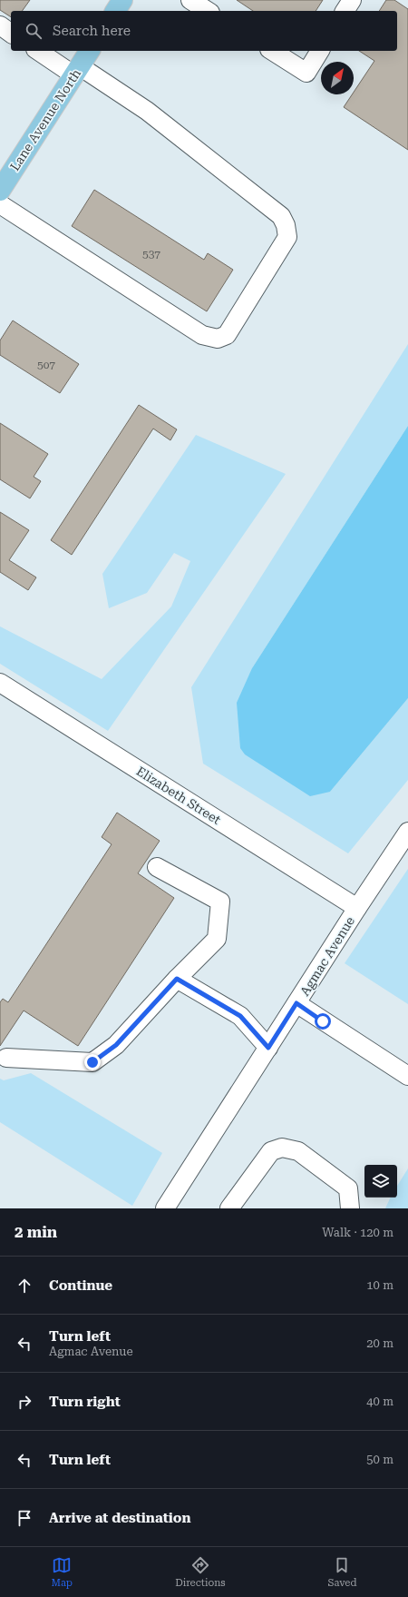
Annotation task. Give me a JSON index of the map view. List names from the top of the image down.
{
  "streets": {
    "main road": ["Lane Avenue North"],
    "street": ["Elizabeth Street", "Agmac Avenue"]
  },
  "crossings": [
    ["Elizabeth Street", "Agmac Avenue"]
  ],
  "house_numbers": ["537", "507"],
  "north": "top right",
  "page": {
    "search": "Search here",
    "heading": ["2 min", "Walk · 120 m"],
    "list": [
      ["Continue", "10 m"],
      ["Turn left", "Agmac Avenue", "20 m"],
      ["Turn right", "40 m"],
      ["Turn left", "50 m"],
      "Arrive at destination"
    ],
    "nav": ["Map", "Directions", "Saved"]
  }
}
